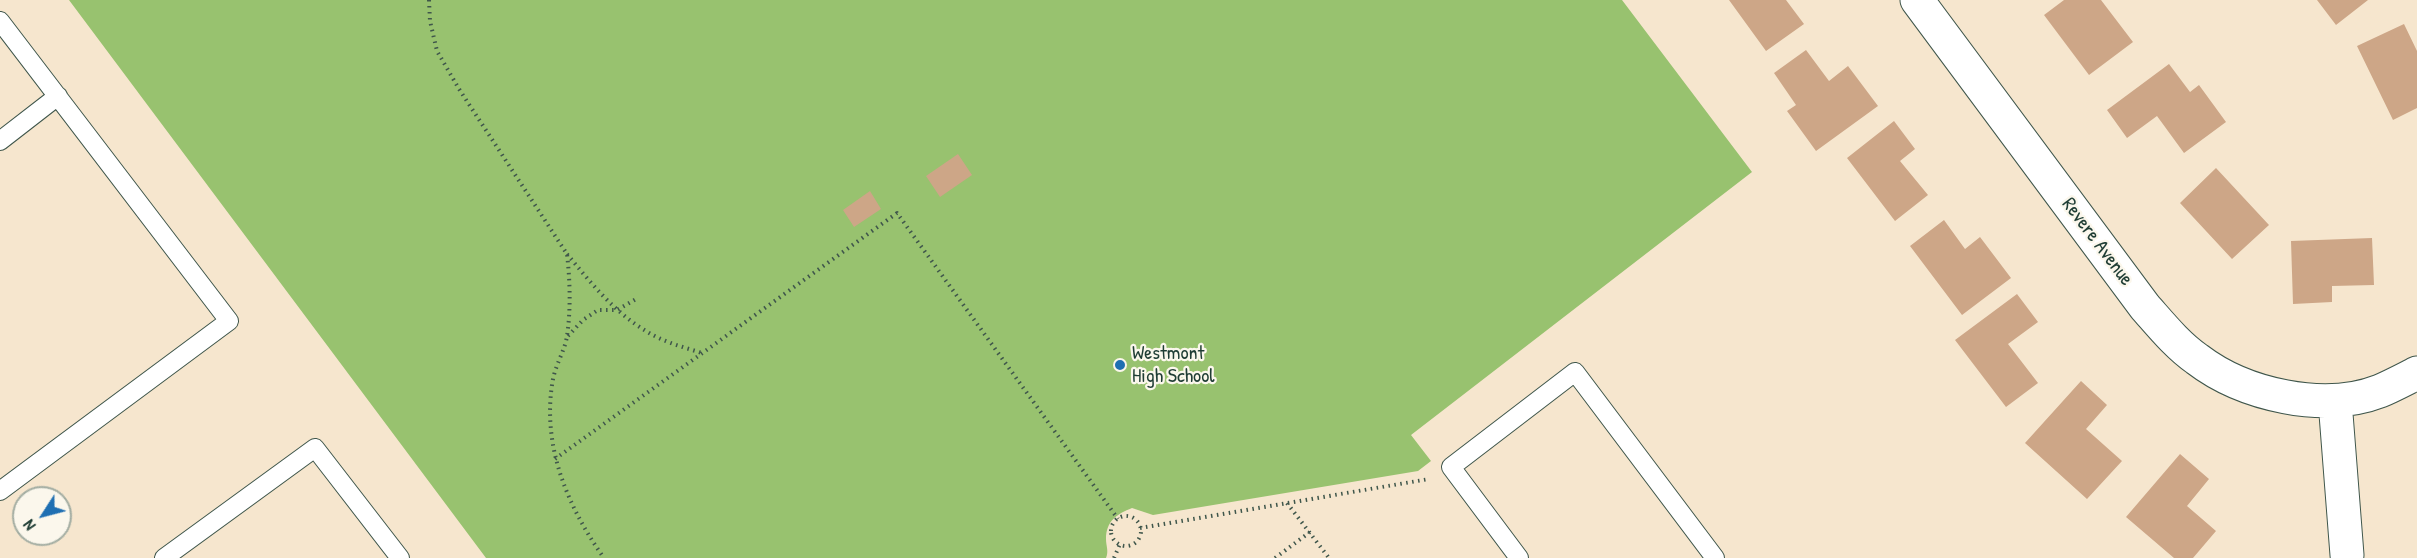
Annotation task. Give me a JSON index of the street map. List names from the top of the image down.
{
  "streets": {
    "street": ["Revere Avenue"]
  },
  "places": ["Westmont High School"],
  "north": "bottom left"
}
